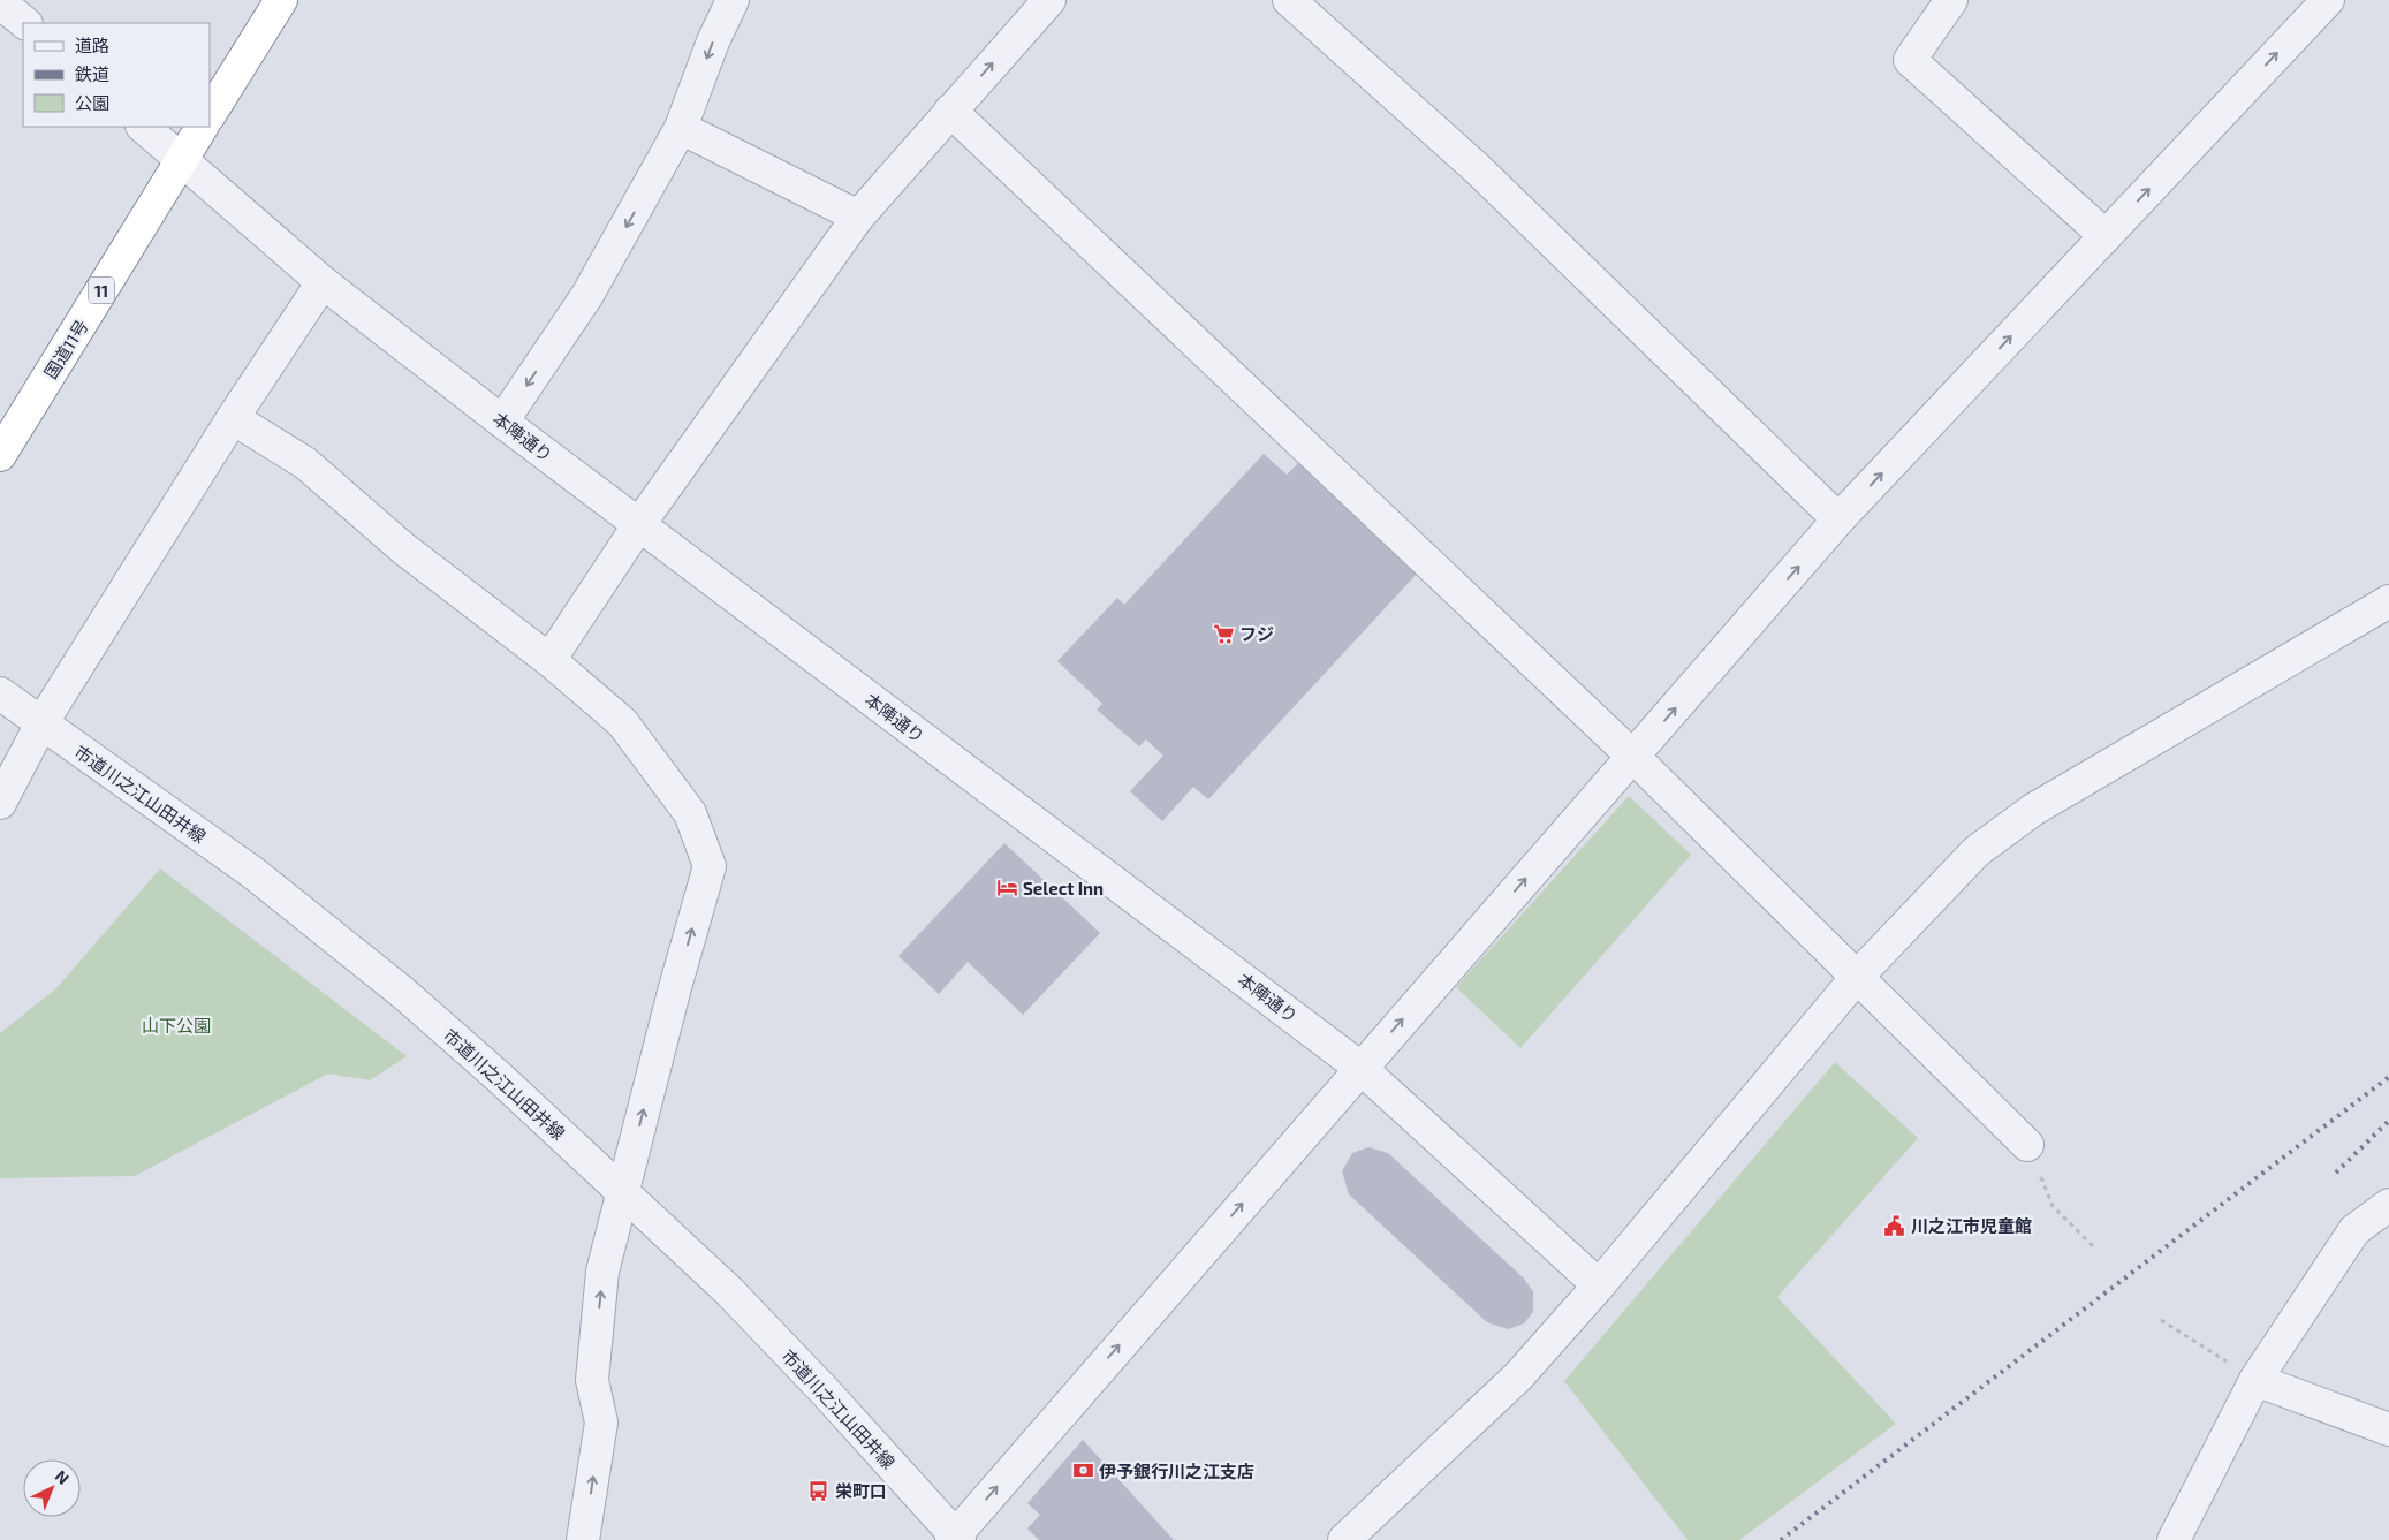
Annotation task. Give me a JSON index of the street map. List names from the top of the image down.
{
  "streets": {
    "highway": ["11", "国道11号"],
    "street": ["本陣通り", "市道川之江山田井線"]
  },
  "crossings": [
    ["国道11号", "本陣通り"]
  ],
  "parks": ["山下公園"],
  "places": {
    "supermarket": ["フジ"],
    "hotel": ["Select Inn"],
    "public building": ["川之江市児童館"],
    "bank": ["伊予銀行川之江支店"],
    "bus stop": ["栄町口"]
  },
  "legend": ["道路", "鉄道", "公園"],
  "north": "top right"
}
